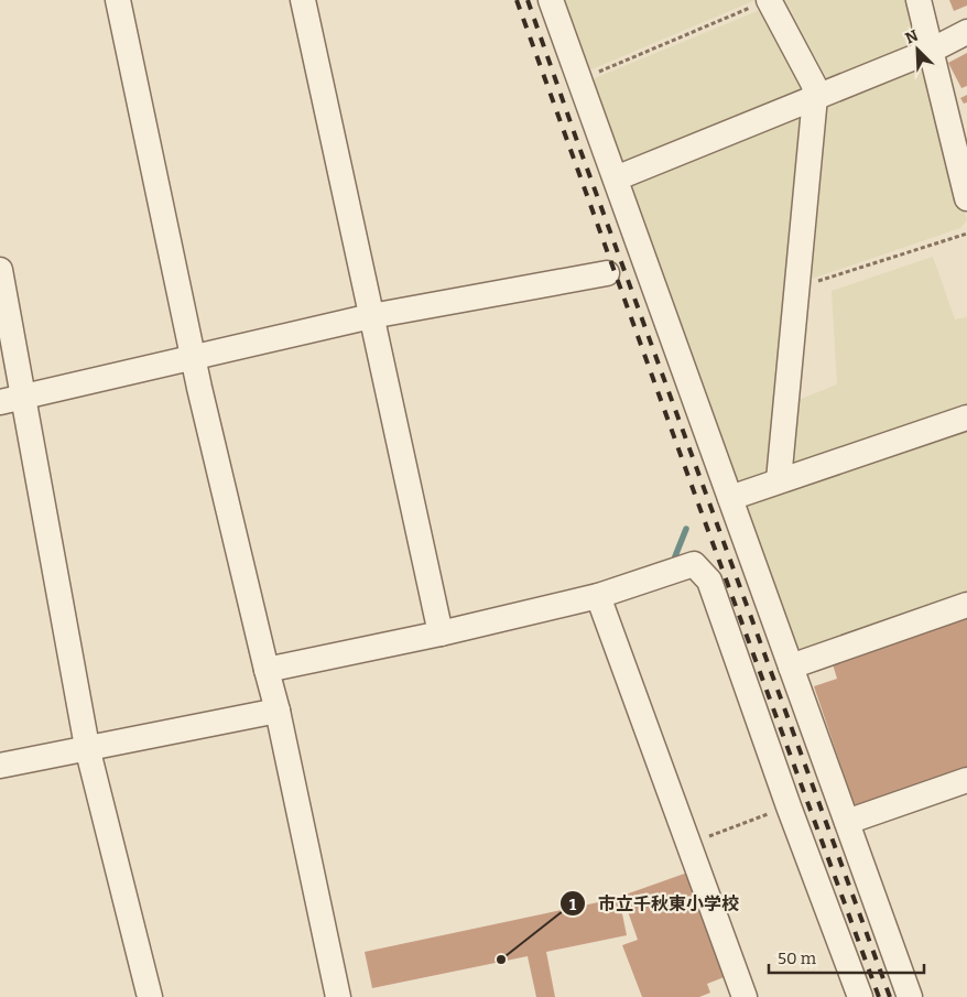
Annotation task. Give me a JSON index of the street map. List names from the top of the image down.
{
  "places": ["市立千秋東小学校"],
  "scale_bar": "50 m",
  "north": "top left"
}
